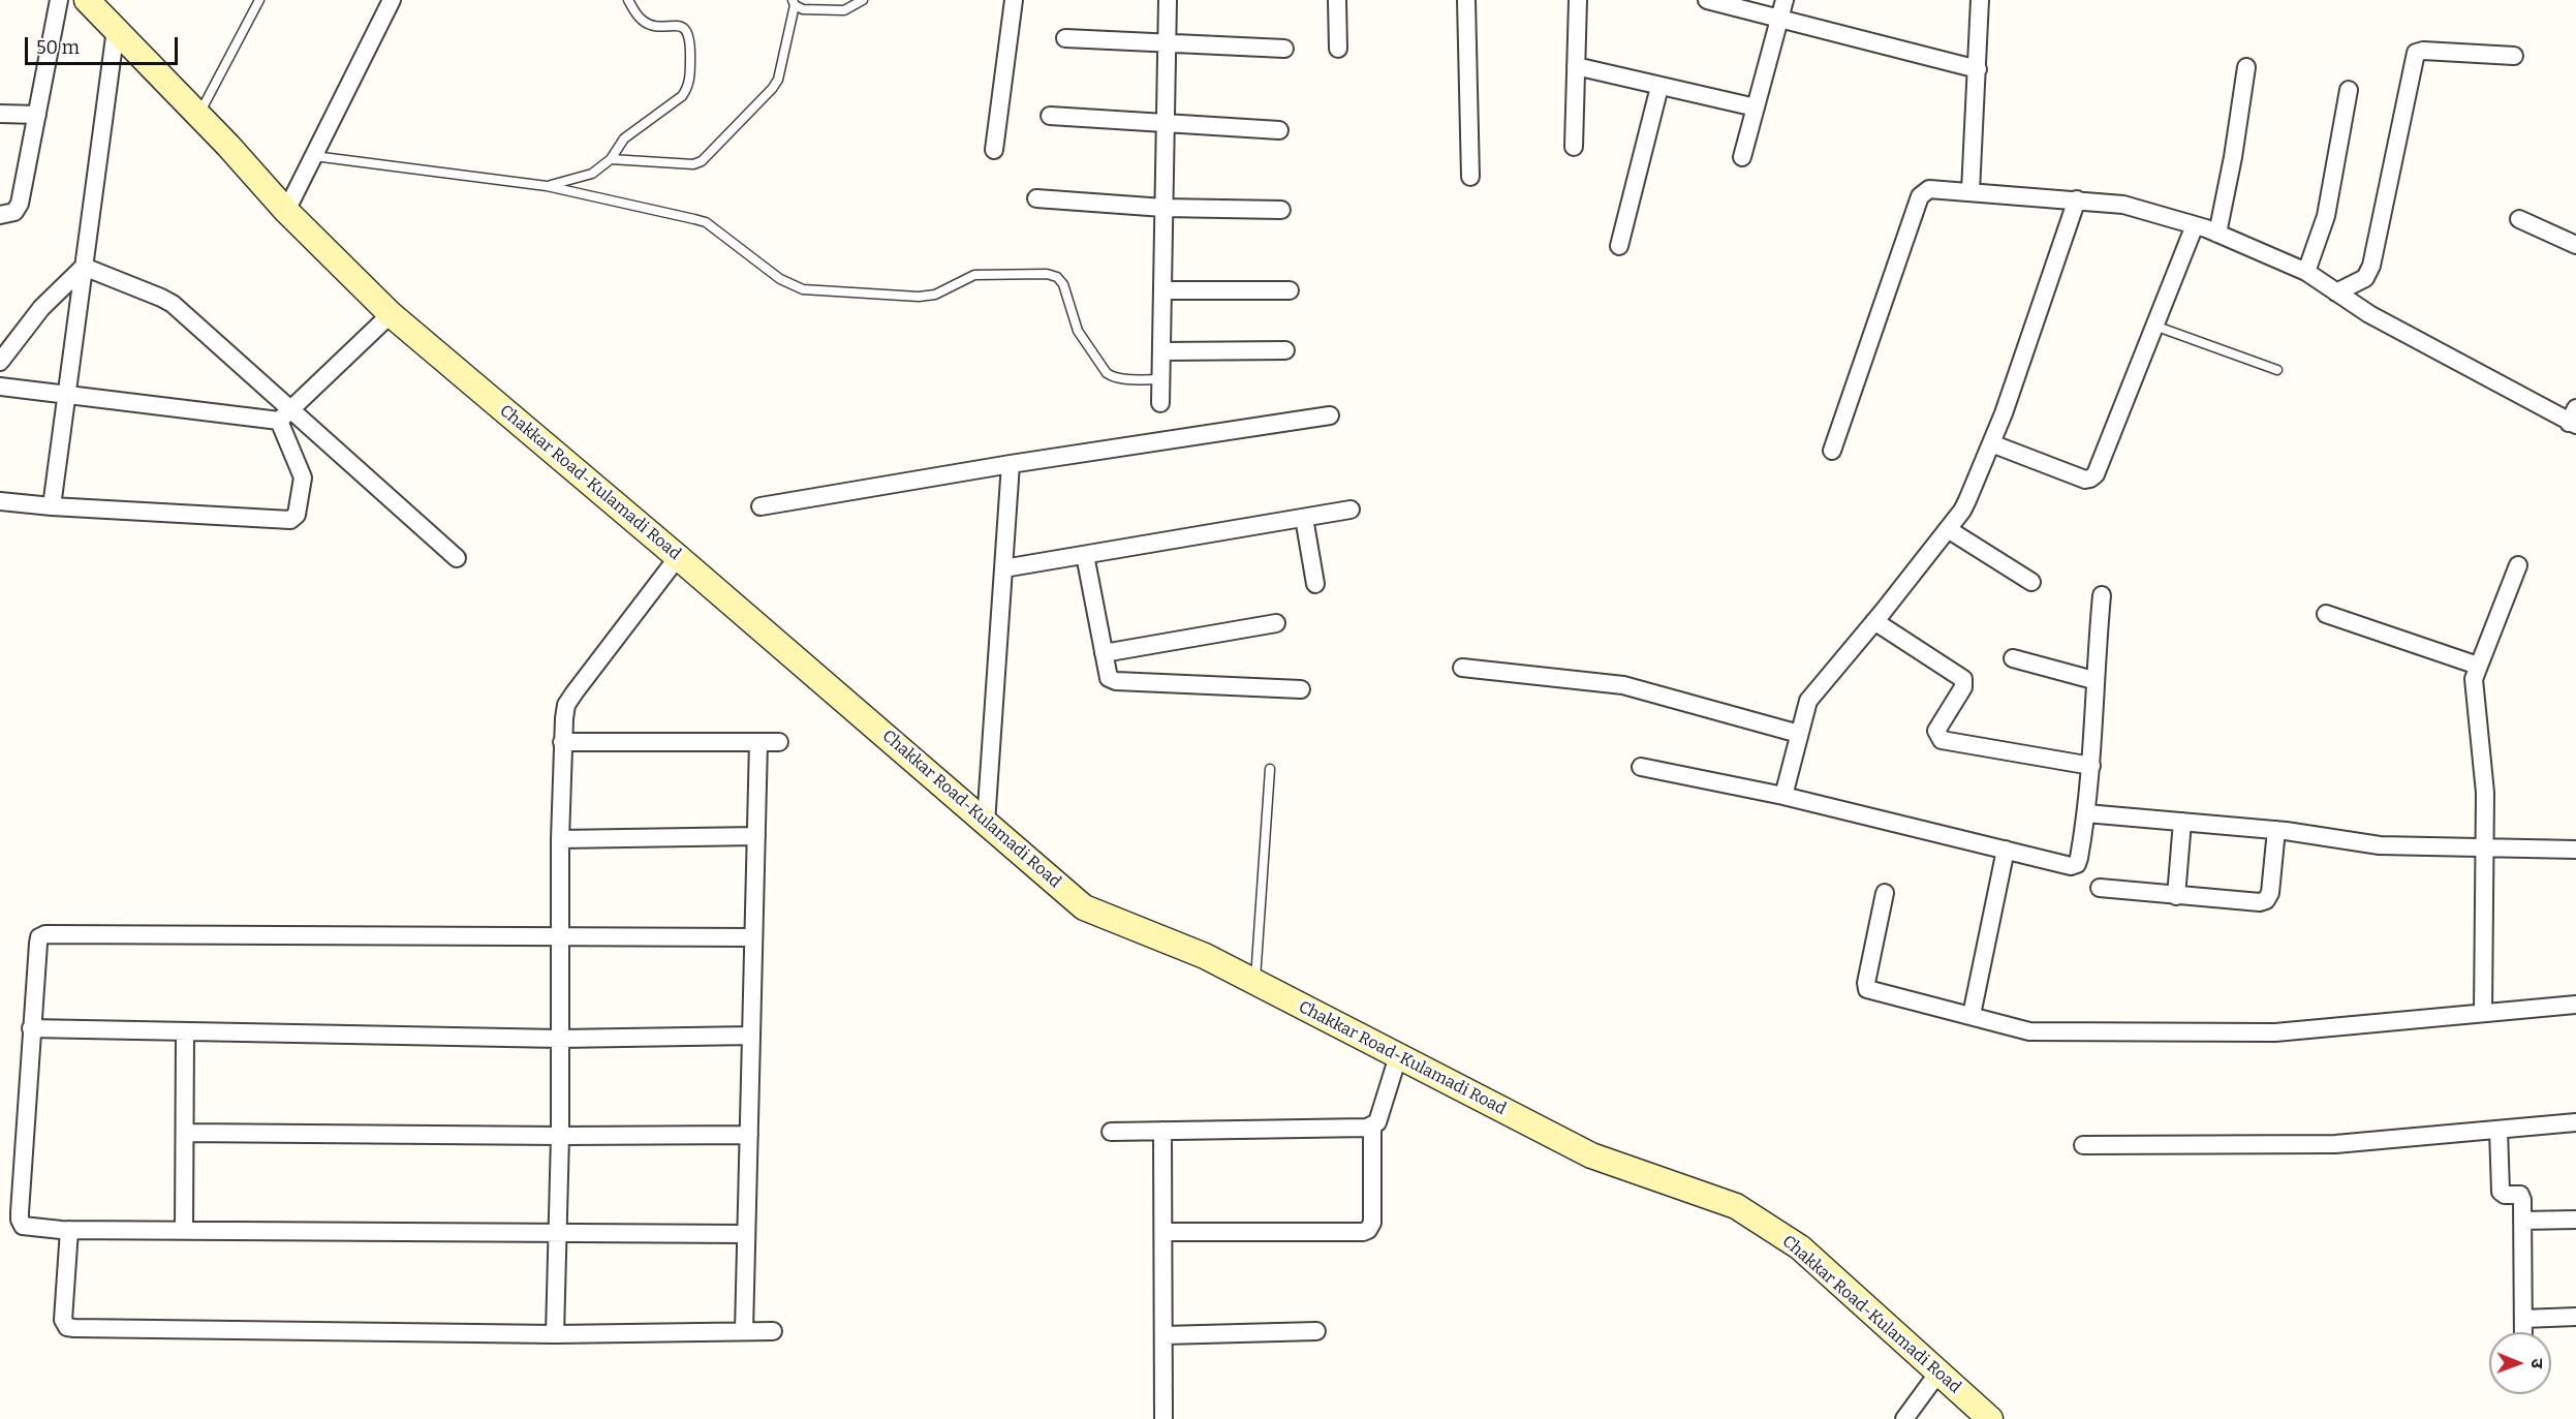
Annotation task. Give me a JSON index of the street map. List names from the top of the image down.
{
  "streets": {
    "street": ["Chakkar Road-Kulamadi Road"]
  },
  "scale_bar": "50 m",
  "north": "right"
}
